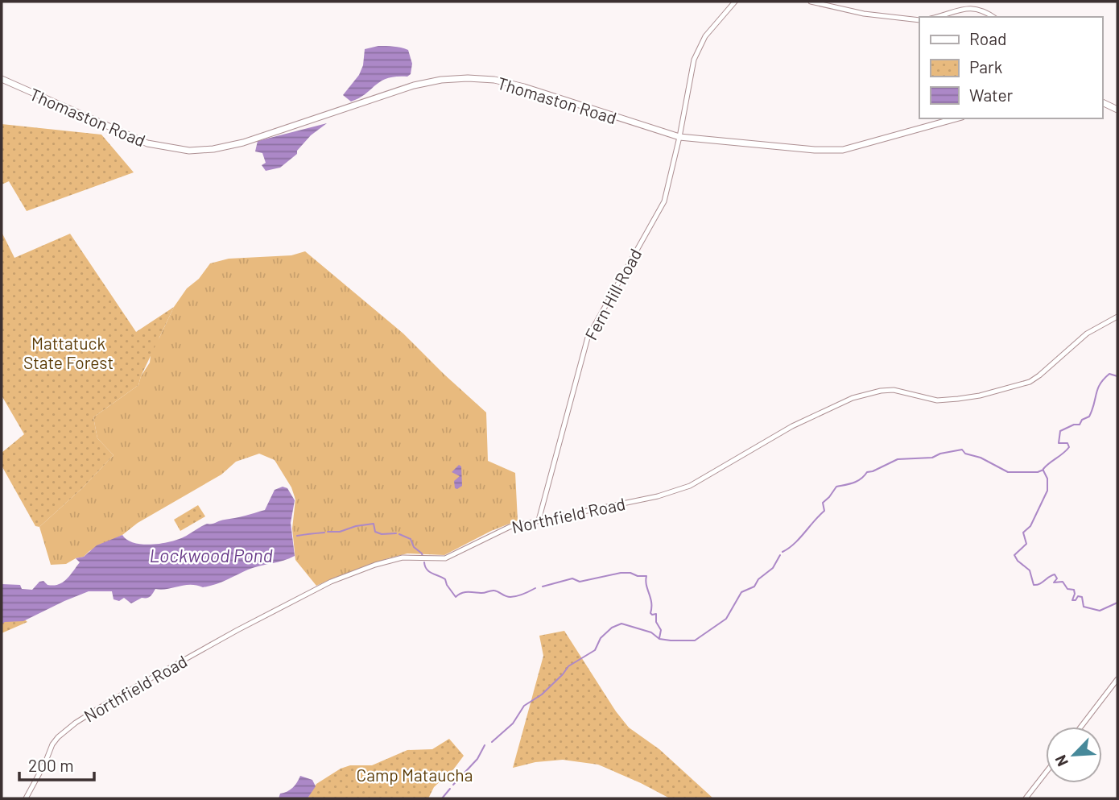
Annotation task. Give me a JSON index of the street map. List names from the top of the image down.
{
  "streets": {
    "main road": ["Thomaston Road"],
    "street": ["Fern Hill Road", "Northfield Road"]
  },
  "crossings": [
    ["Thomaston Road", "Fern Hill Road"],
    ["Fern Hill Road", "Northfield Road"]
  ],
  "water": ["Lockwood Pond"],
  "parks": ["Mattatuck State Forest", "Camp Mataucha"],
  "legend": ["Road", "Park", "Water"],
  "scale_bar": "200 m",
  "north": "bottom left"
}
